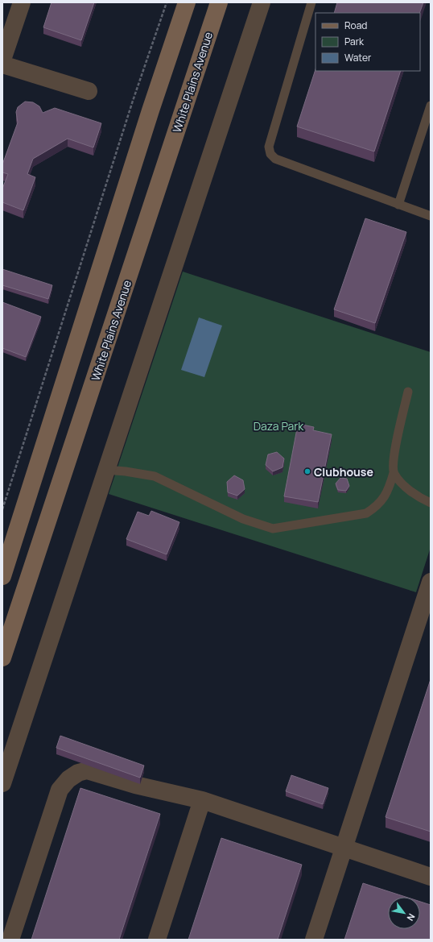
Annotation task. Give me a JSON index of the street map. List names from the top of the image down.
{
  "streets": {
    "street": ["White Plains Avenue"]
  },
  "parks": ["Daza Park"],
  "places": ["Clubhouse"],
  "legend": ["Road", "Park", "Water"],
  "north": "bottom right"
}
